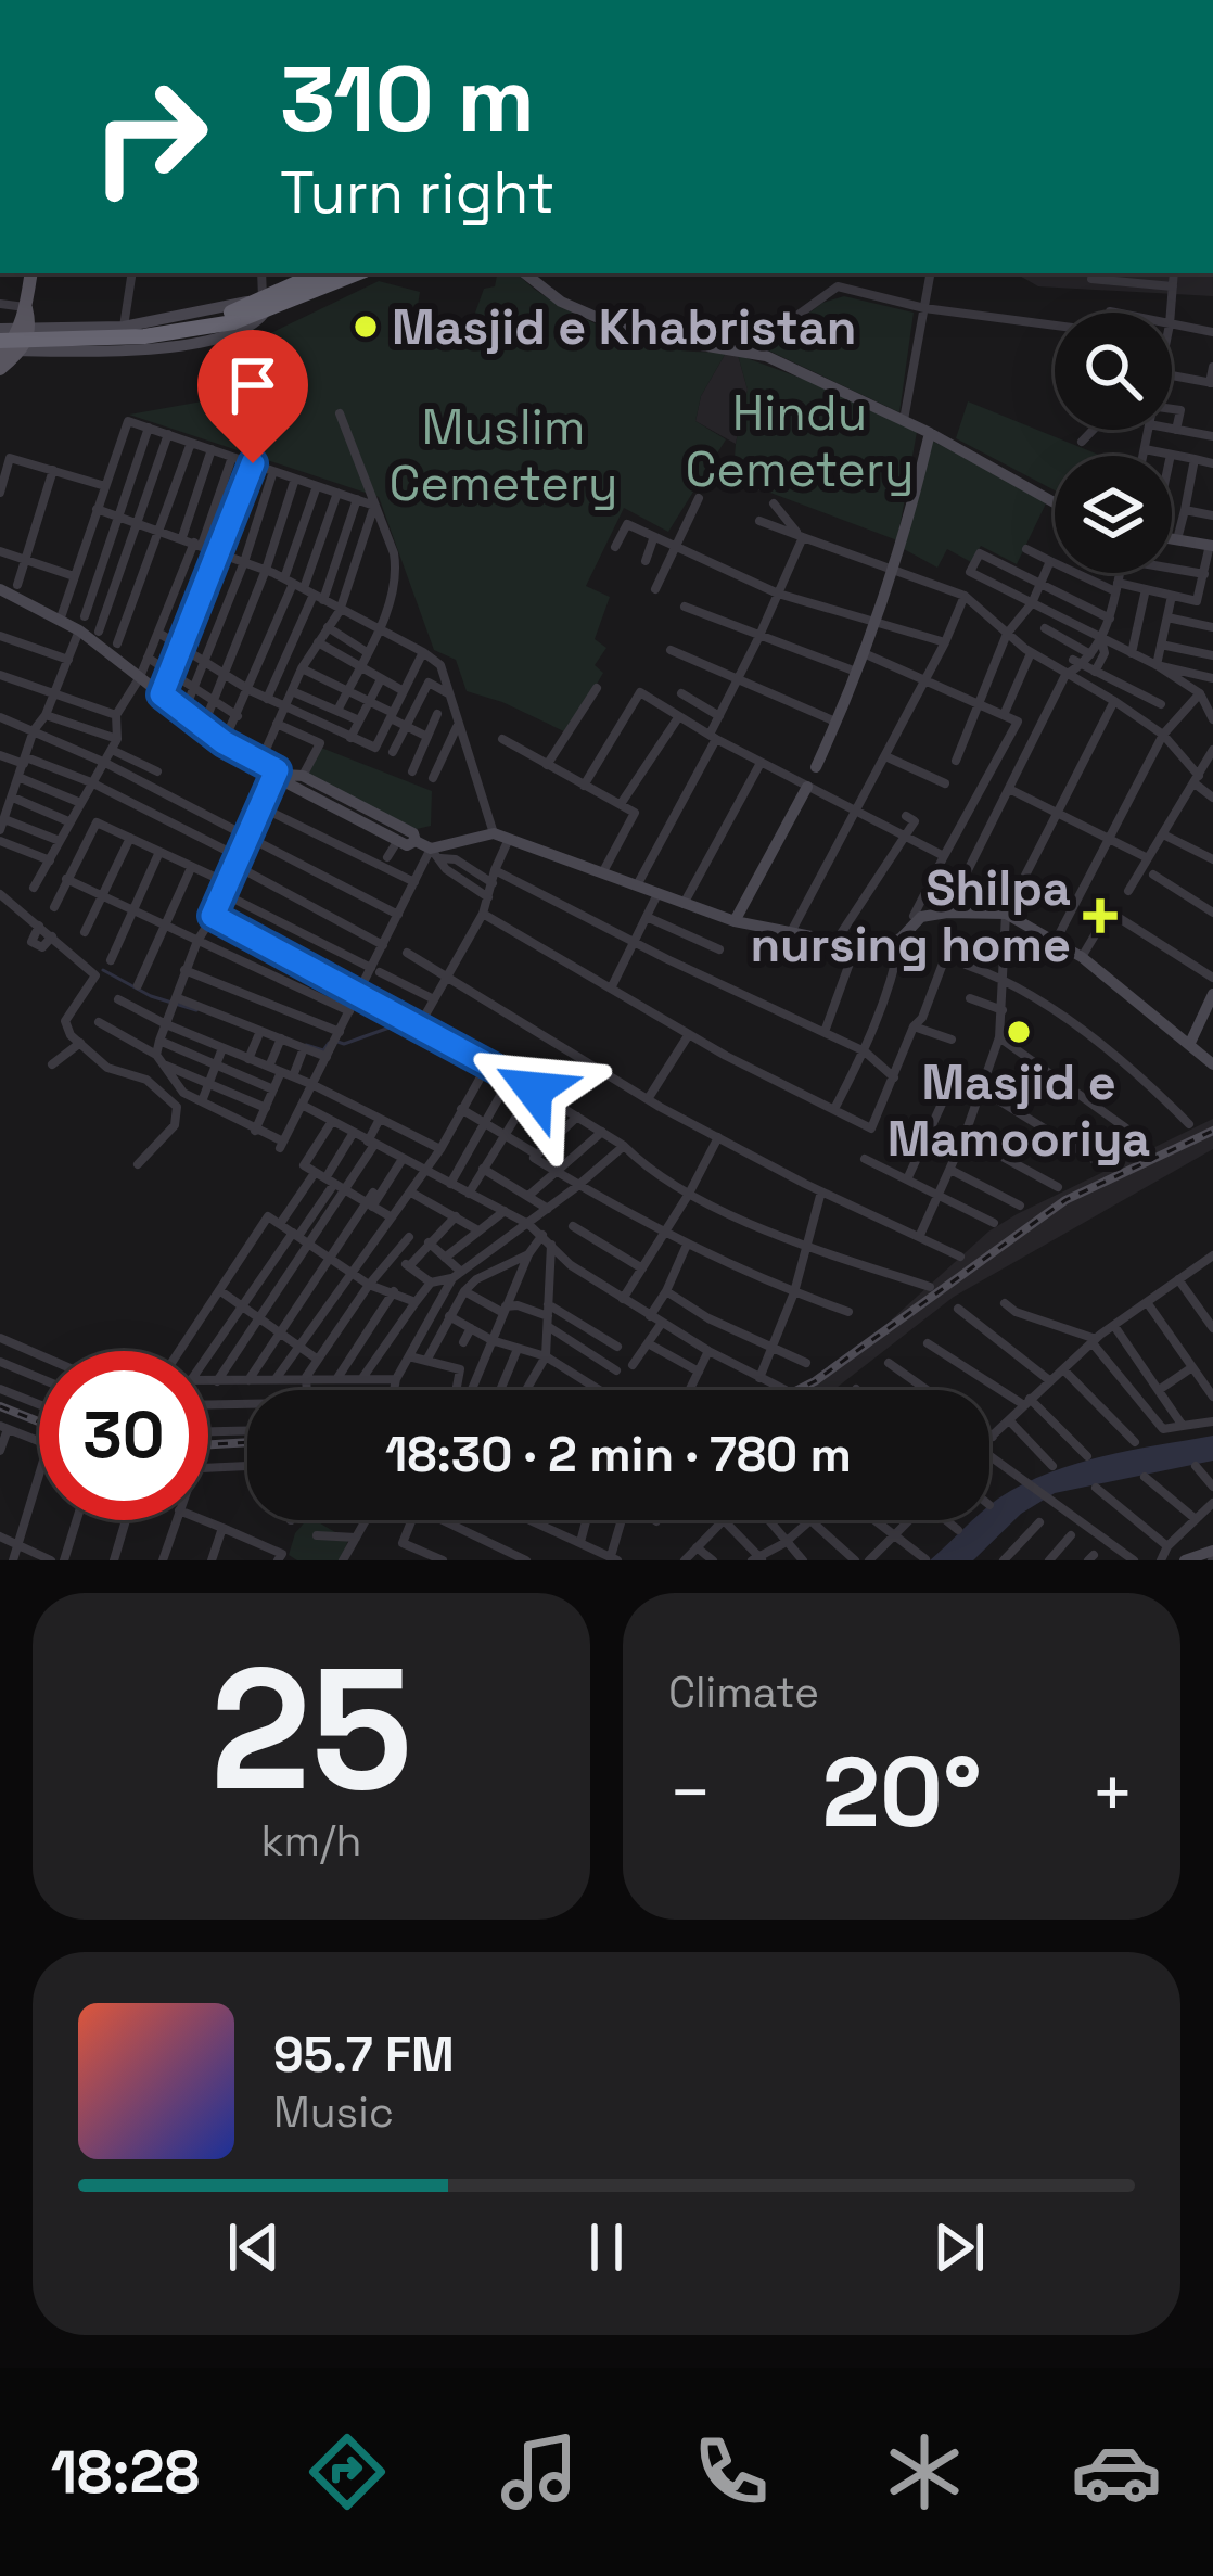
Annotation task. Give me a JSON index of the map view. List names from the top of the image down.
{
  "parks": ["Hindu Cemetery", "Muslim Cemetery"],
  "places": {
    "other": ["Masjid e Khabristan", "Masjid e Mamooriya"],
    "health": ["Shilpa nursing home"]
  },
  "page": {
    "turn": ["310 m", "Turn right"],
    "limit": "30",
    "trip": "18:30 · 2 min · 780 m",
    "tile": [
      ["25", "km/h"],
      "Climate"
    ],
    "heat": ["−", "20°", "+"],
    "song": ["95.7 FM", "Music"],
    "tabs": "18:28"
  }
}
